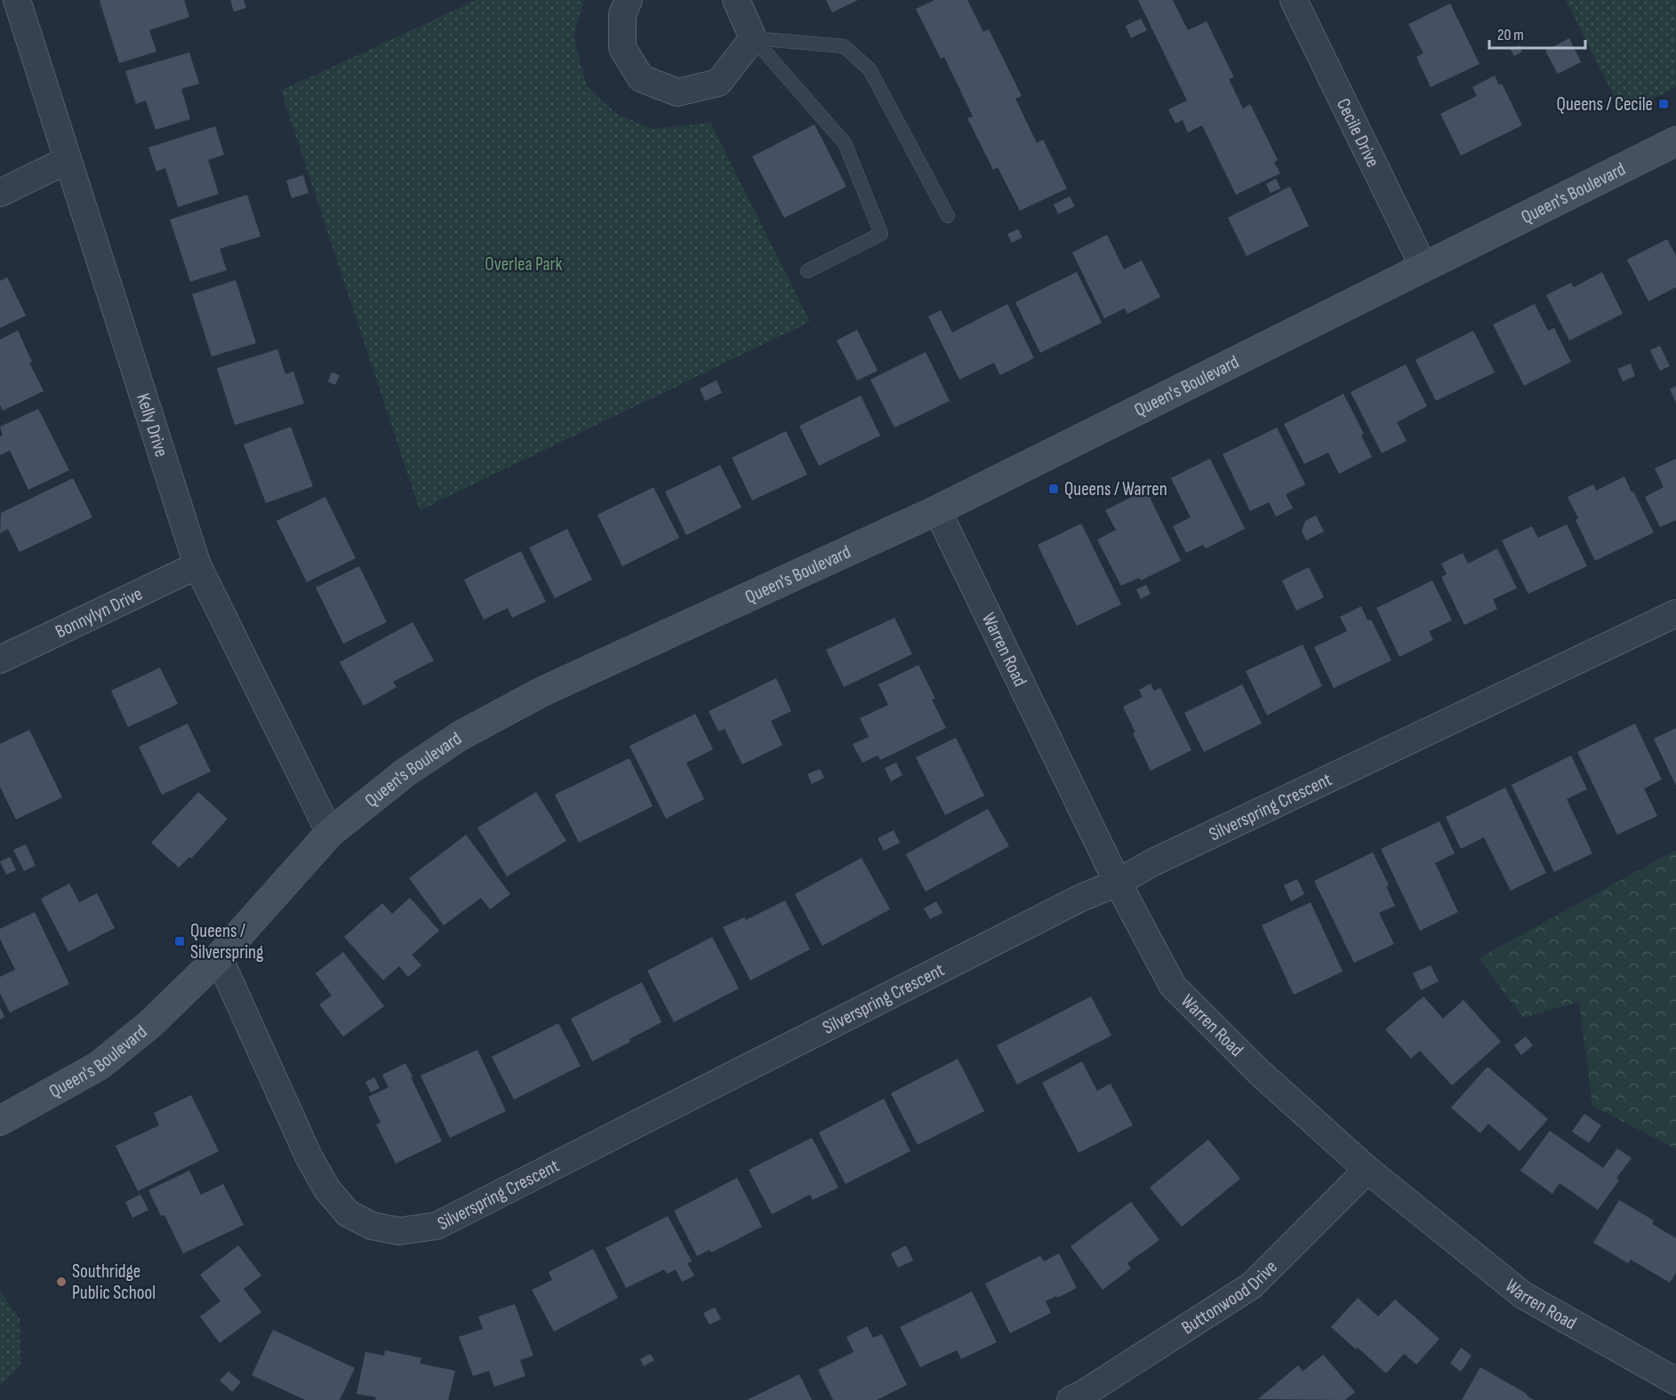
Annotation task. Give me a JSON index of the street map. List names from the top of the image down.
{
  "streets": {
    "street": [
      "Cecile Drive",
      "Queen's Boulevard",
      "Kelly Drive",
      "Bonnylyn Drive",
      "Warren Road",
      "Silverspring Crescent",
      "Buttonwood Drive"
    ]
  },
  "crossings": [
    ["Cecile Drive", "Queen's Boulevard"],
    ["Queen's Boulevard", "Kelly Drive"],
    ["Queen's Boulevard", "Warren Road"],
    ["Queen's Boulevard", "Silverspring Crescent"],
    ["Kelly Drive", "Bonnylyn Drive"],
    ["Warren Road", "Silverspring Crescent"],
    ["Warren Road", "Buttonwood Drive"]
  ],
  "parks": ["Overlea Park"],
  "places": {
    "transit": ["Queens / Cecile", "Queens / Warren", "Queens / Silverspring"],
    "other": ["Southridge Public School"]
  },
  "scale_bar": "20 m"
}
